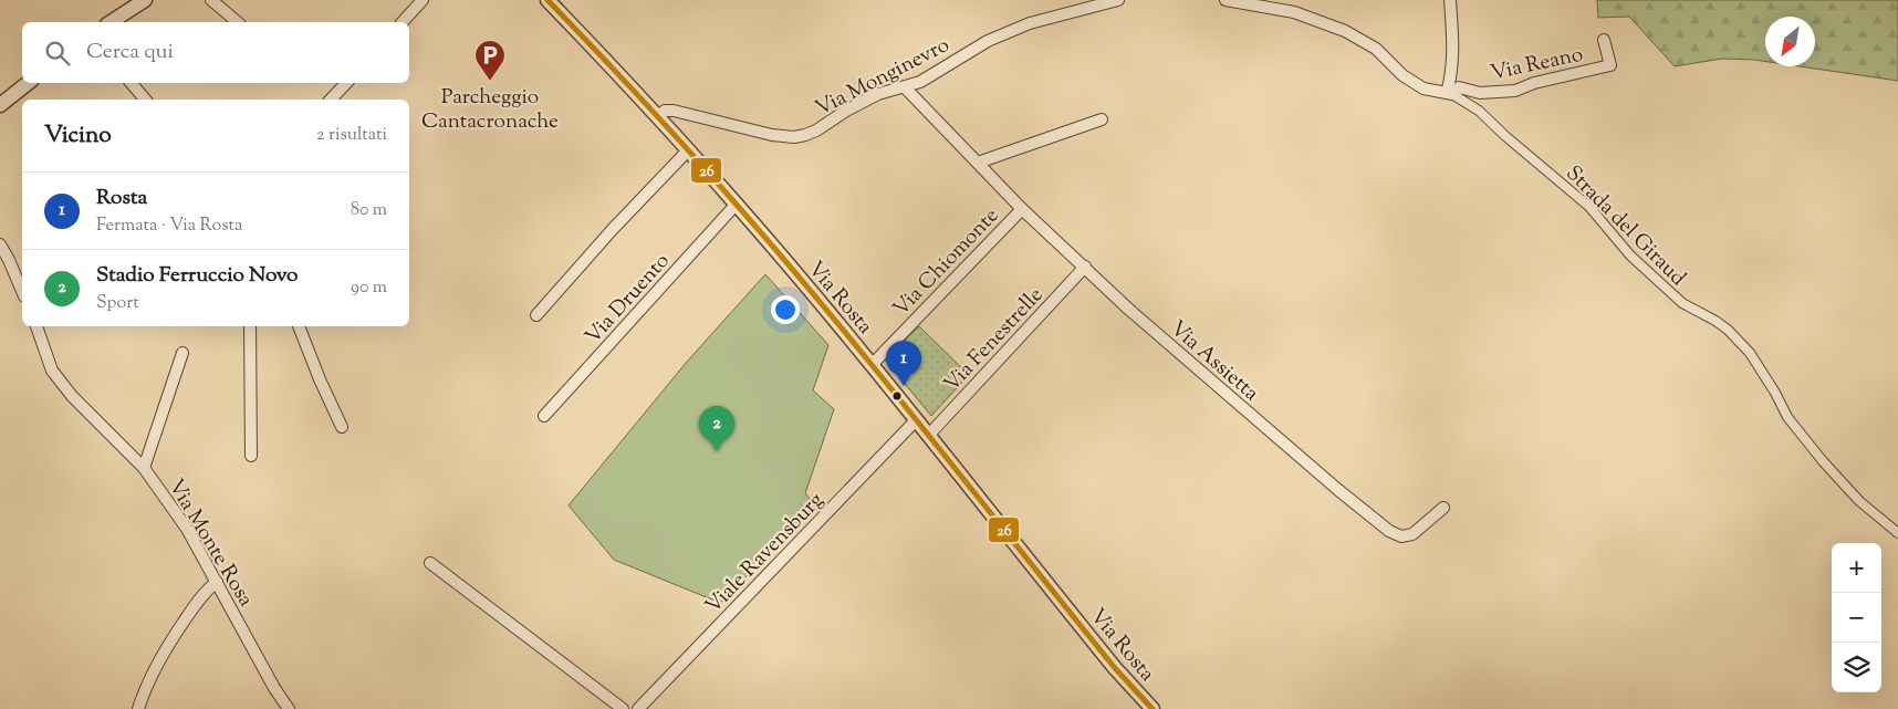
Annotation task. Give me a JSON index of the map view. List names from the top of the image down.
{
  "streets": {
    "street": [
      "Via Reano",
      "Via Monginevro",
      "Strada del Giraud",
      "Via Chiomonte",
      "Via Rosta",
      "Via Druento",
      "Via Fenestrelle",
      "Via Assietta",
      "Via Monte Rosa",
      "Viale Ravensburg"
    ]
  },
  "crossings": [
    ["Via Reano", "Strada del Giraud"],
    ["Via Monginevro", "Via Rosta"],
    ["Via Monginevro", "Via Assietta"],
    ["Via Chiomonte", "Via Rosta"],
    ["Via Chiomonte", "Via Assietta"],
    ["Via Rosta", "Via Druento"],
    ["Via Rosta", "Via Fenestrelle"],
    ["Via Rosta", "Viale Ravensburg"],
    ["Via Fenestrelle", "Via Assietta"]
  ],
  "places": {
    "parking": ["Parcheggio Cantacronache"]
  },
  "lines": ["transit line 26"],
  "north": "bottom left",
  "page": {
    "search": "Cerca qui",
    "heading": ["Vicino", "2 risultati"],
    "list": [
      {
        "mark": "1",
        "name": "Rosta",
        "note": "Fermata · Via Rosta",
        "value": "80 m"
      },
      {
        "mark": "2",
        "name": "Stadio Ferruccio Novo",
        "note": "Sport",
        "value": "90 m"
      }
    ],
    "pins": ["1", "2"],
    "map_buttons": ["+", "−"]
  }
}
